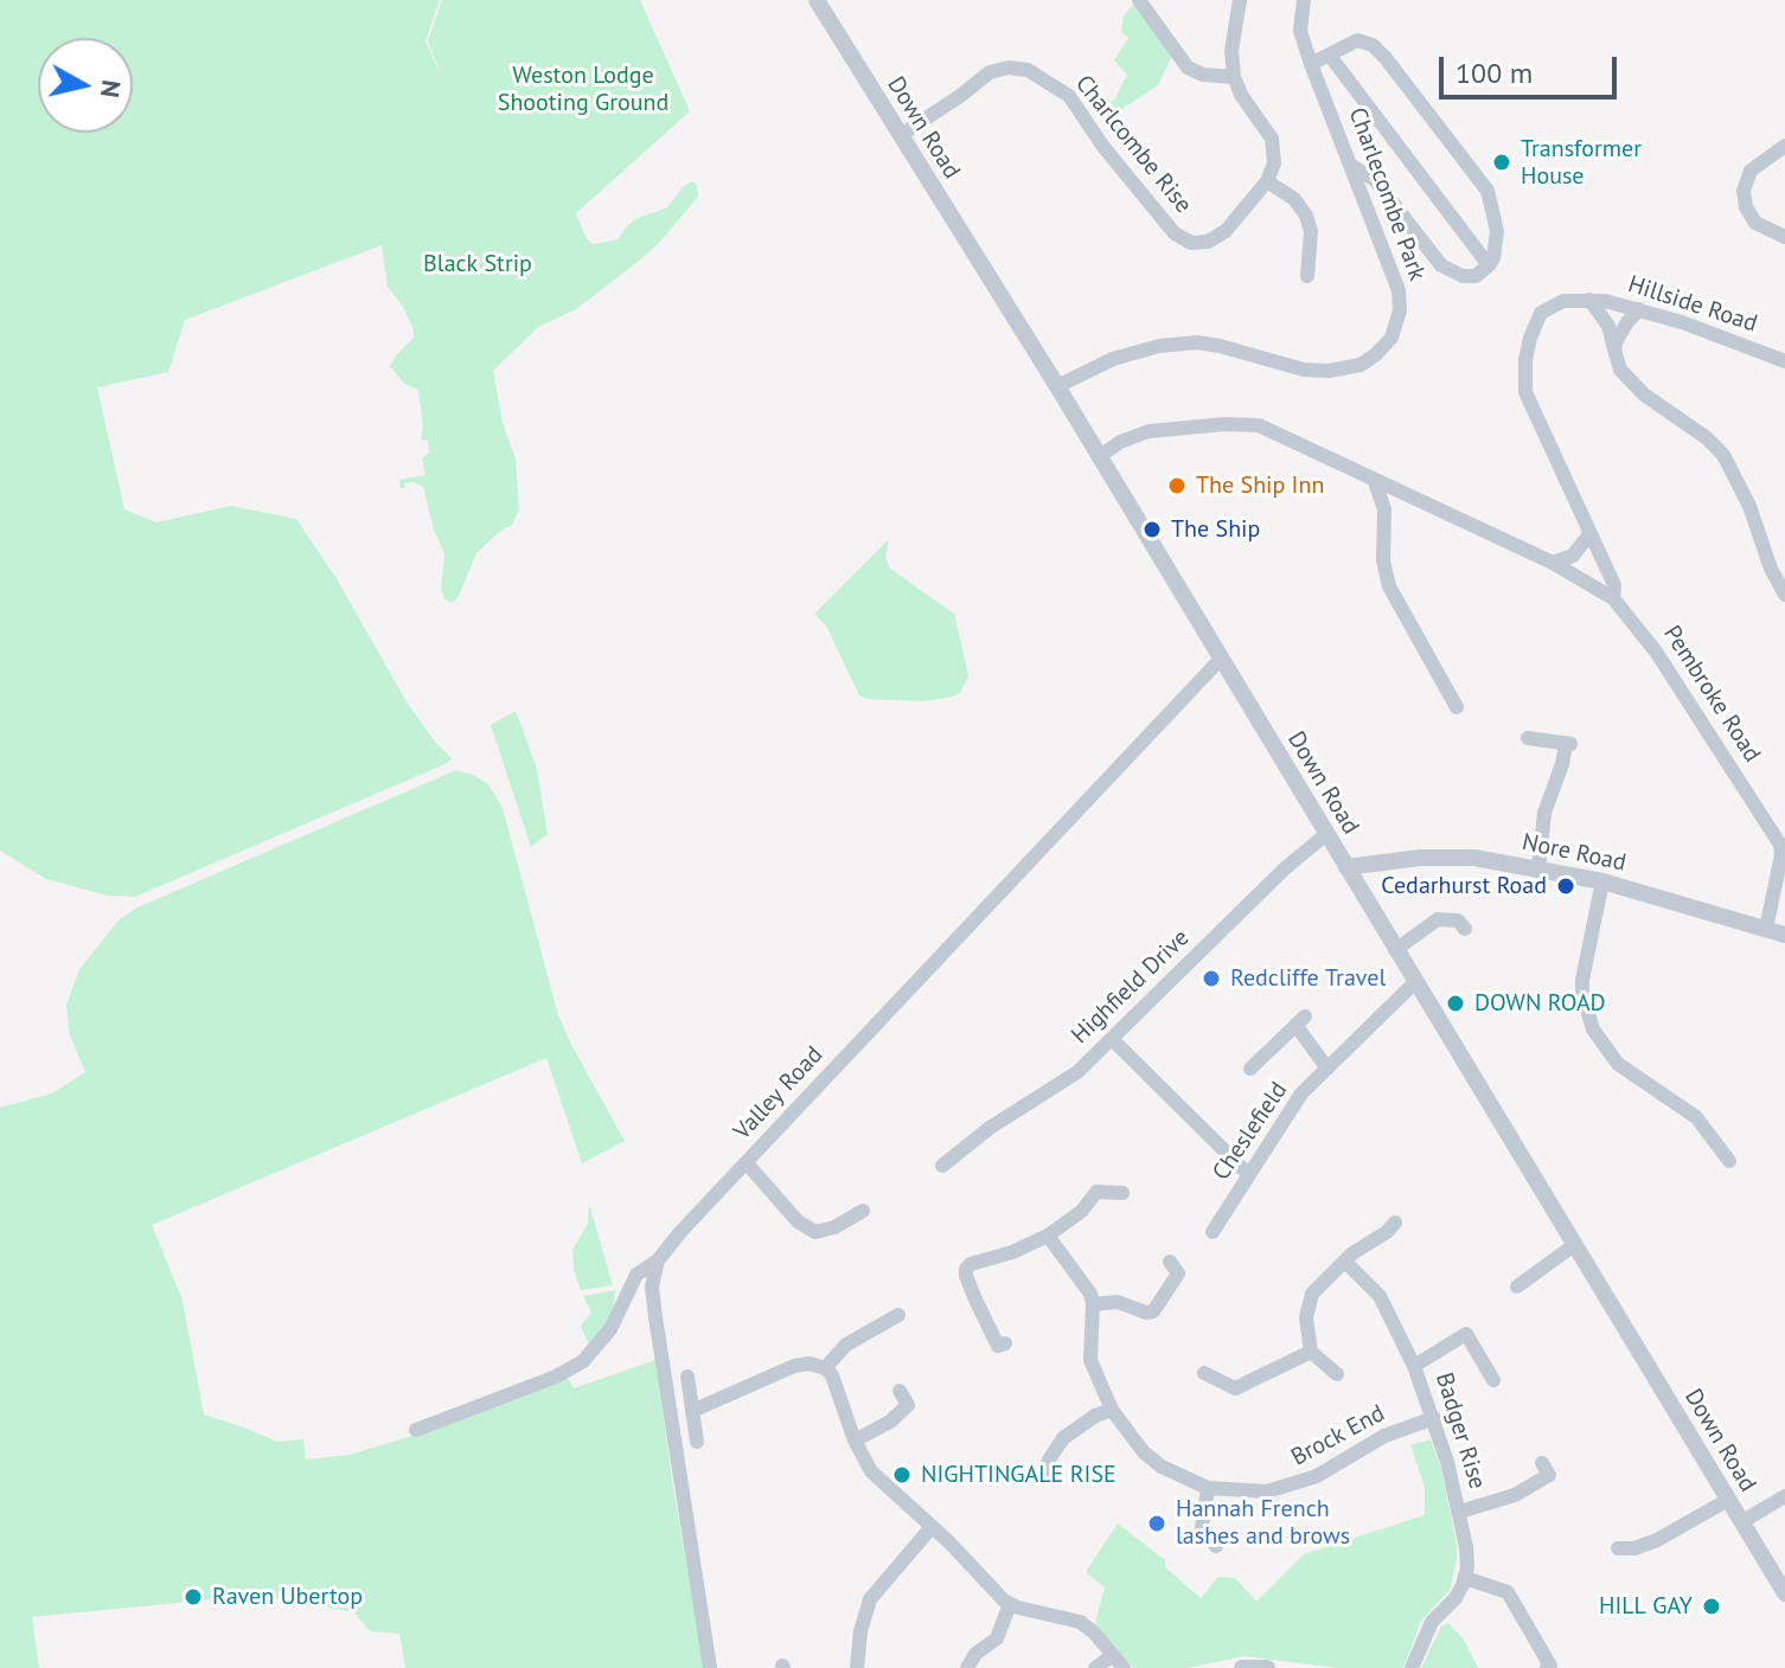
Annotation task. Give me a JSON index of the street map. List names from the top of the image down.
{
  "streets": {
    "street": [
      "Down Road",
      "Charlcombe Rise",
      "Charlecombe Park",
      "Hillside Road",
      "Pembroke Road",
      "Nore Road",
      "Highfield Drive",
      "Valley Road",
      "Cheslefield",
      "Badger Rise",
      "Brock End"
    ]
  },
  "crossings": [
    ["Down Road", "Charlcombe Rise"],
    ["Down Road", "Charlecombe Park"],
    ["Down Road", "Nore Road"],
    ["Down Road", "Highfield Drive"],
    ["Down Road", "Valley Road"],
    ["Down Road", "Cheslefield"],
    ["Hillside Road", "Pembroke Road"],
    ["Pembroke Road", "Nore Road"],
    ["Badger Rise", "Brock End"]
  ],
  "parks": ["Weston Lodge Shooting Ground", "Black Strip"],
  "places": [
    "Transformer House",
    "The Ship Inn",
    "The Ship",
    "Cedarhurst Road",
    "Redcliffe Travel",
    "DOWN ROAD",
    "NIGHTINGALE RISE",
    "Hannah French lashes and brows",
    "Raven Ubertop",
    "HILL GAY"
  ],
  "scale_bar": "100 m",
  "north": "right"
}
